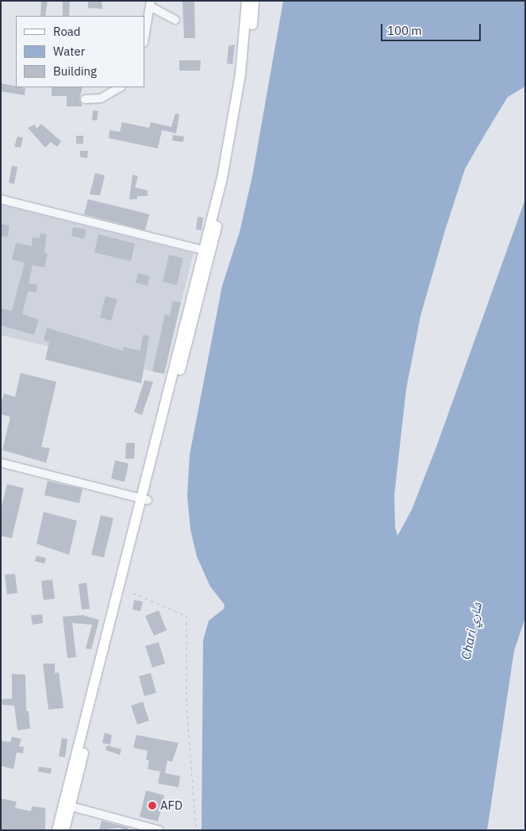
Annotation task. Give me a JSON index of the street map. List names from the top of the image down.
{
  "water": ["Chari شاري"],
  "places": ["AFD"],
  "legend": ["Road", "Water", "Building"],
  "scale_bar": "100 m"
}
